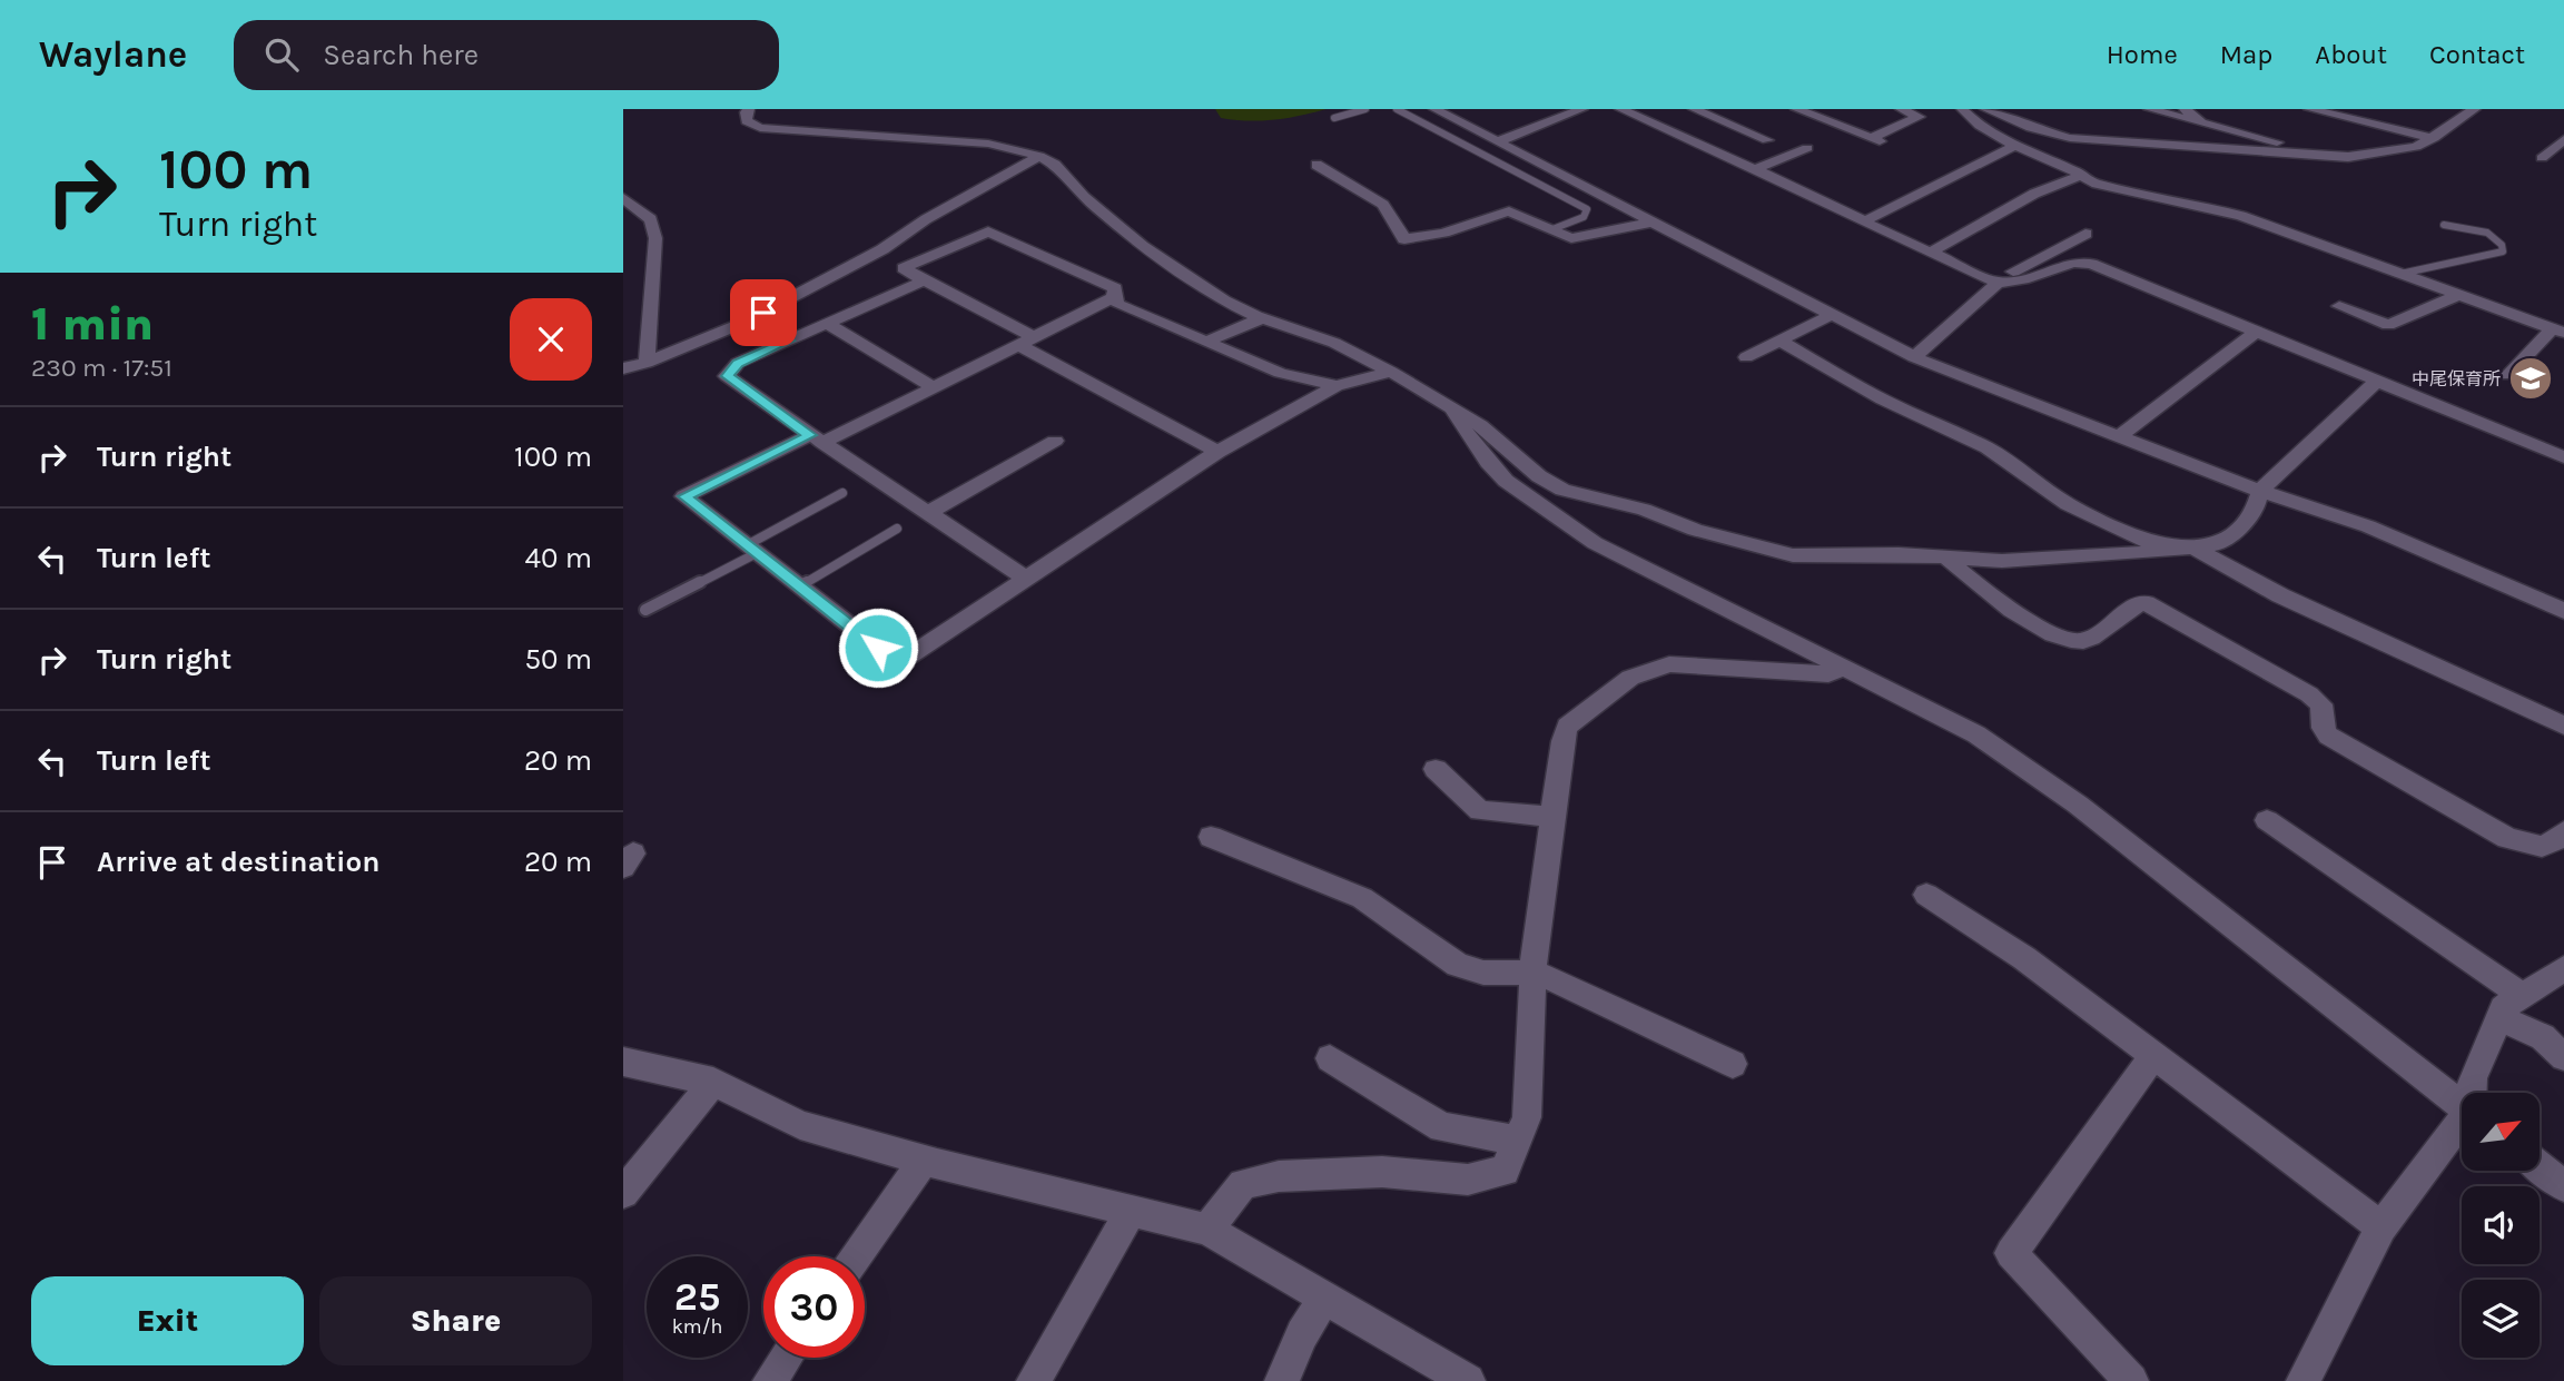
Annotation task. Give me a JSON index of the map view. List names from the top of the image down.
{
  "places": {
    "school or university": ["中尾保育所"]
  },
  "north": "top right",
  "page": {
    "header": "Waylane",
    "search": "Search here",
    "nav": [
      "Home",
      "Map",
      "About",
      "Contact"
    ],
    "turn": ["100 m", "Turn right"],
    "heading": ["1 min", "230 m · 17:51"],
    "list": [
      {
        "name": "Turn right",
        "value": "100 m"
      },
      {
        "name": "Turn left",
        "value": "40 m"
      },
      {
        "name": "Turn right",
        "value": "50 m"
      },
      {
        "name": "Turn left",
        "value": "20 m"
      },
      {
        "name": "Arrive at destination",
        "value": "20 m"
      }
    ],
    "speed": "25 km/h",
    "limit": "30",
    "buttons": ["Exit", "Share"]
  }
}
